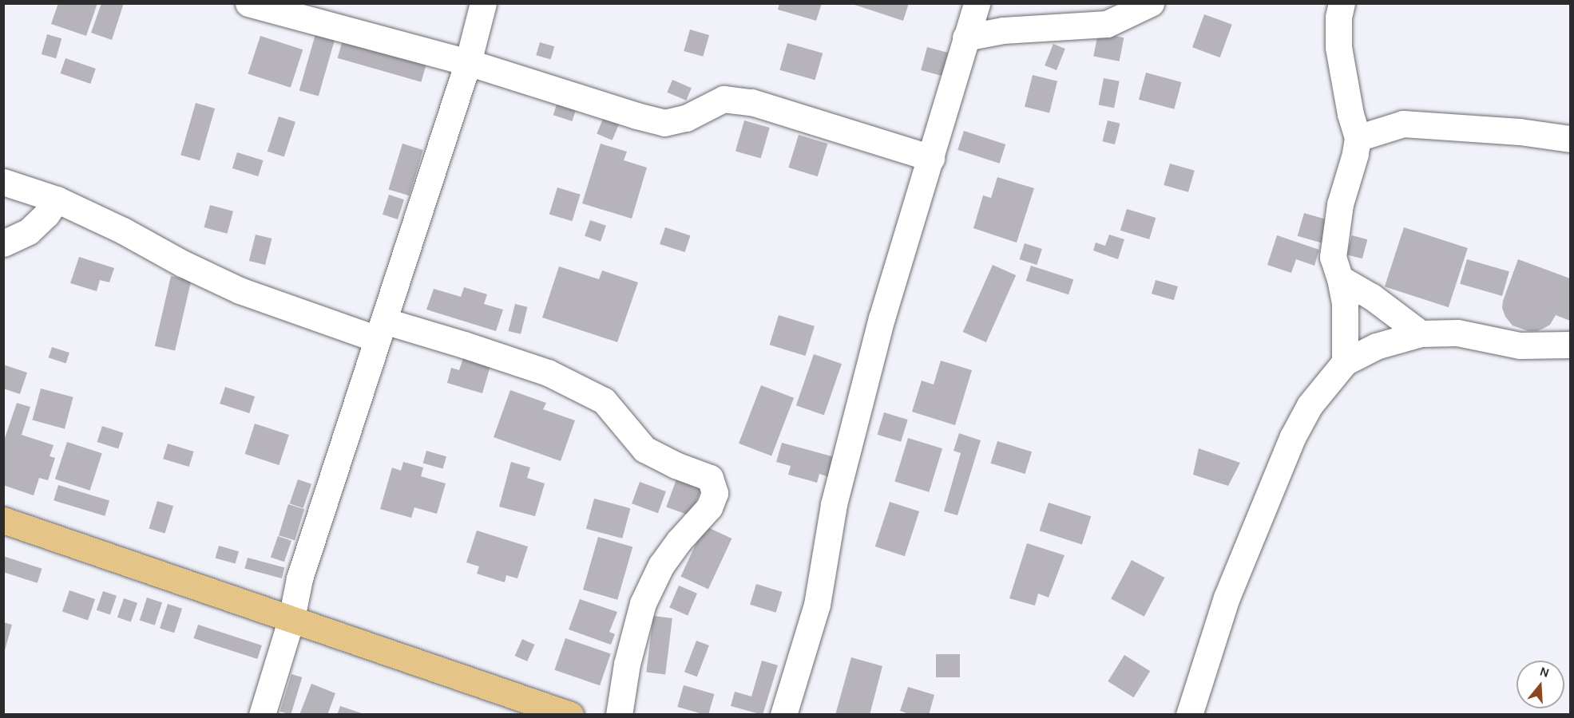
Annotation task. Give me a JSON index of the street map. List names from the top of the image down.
{
  "north": "top"
}
